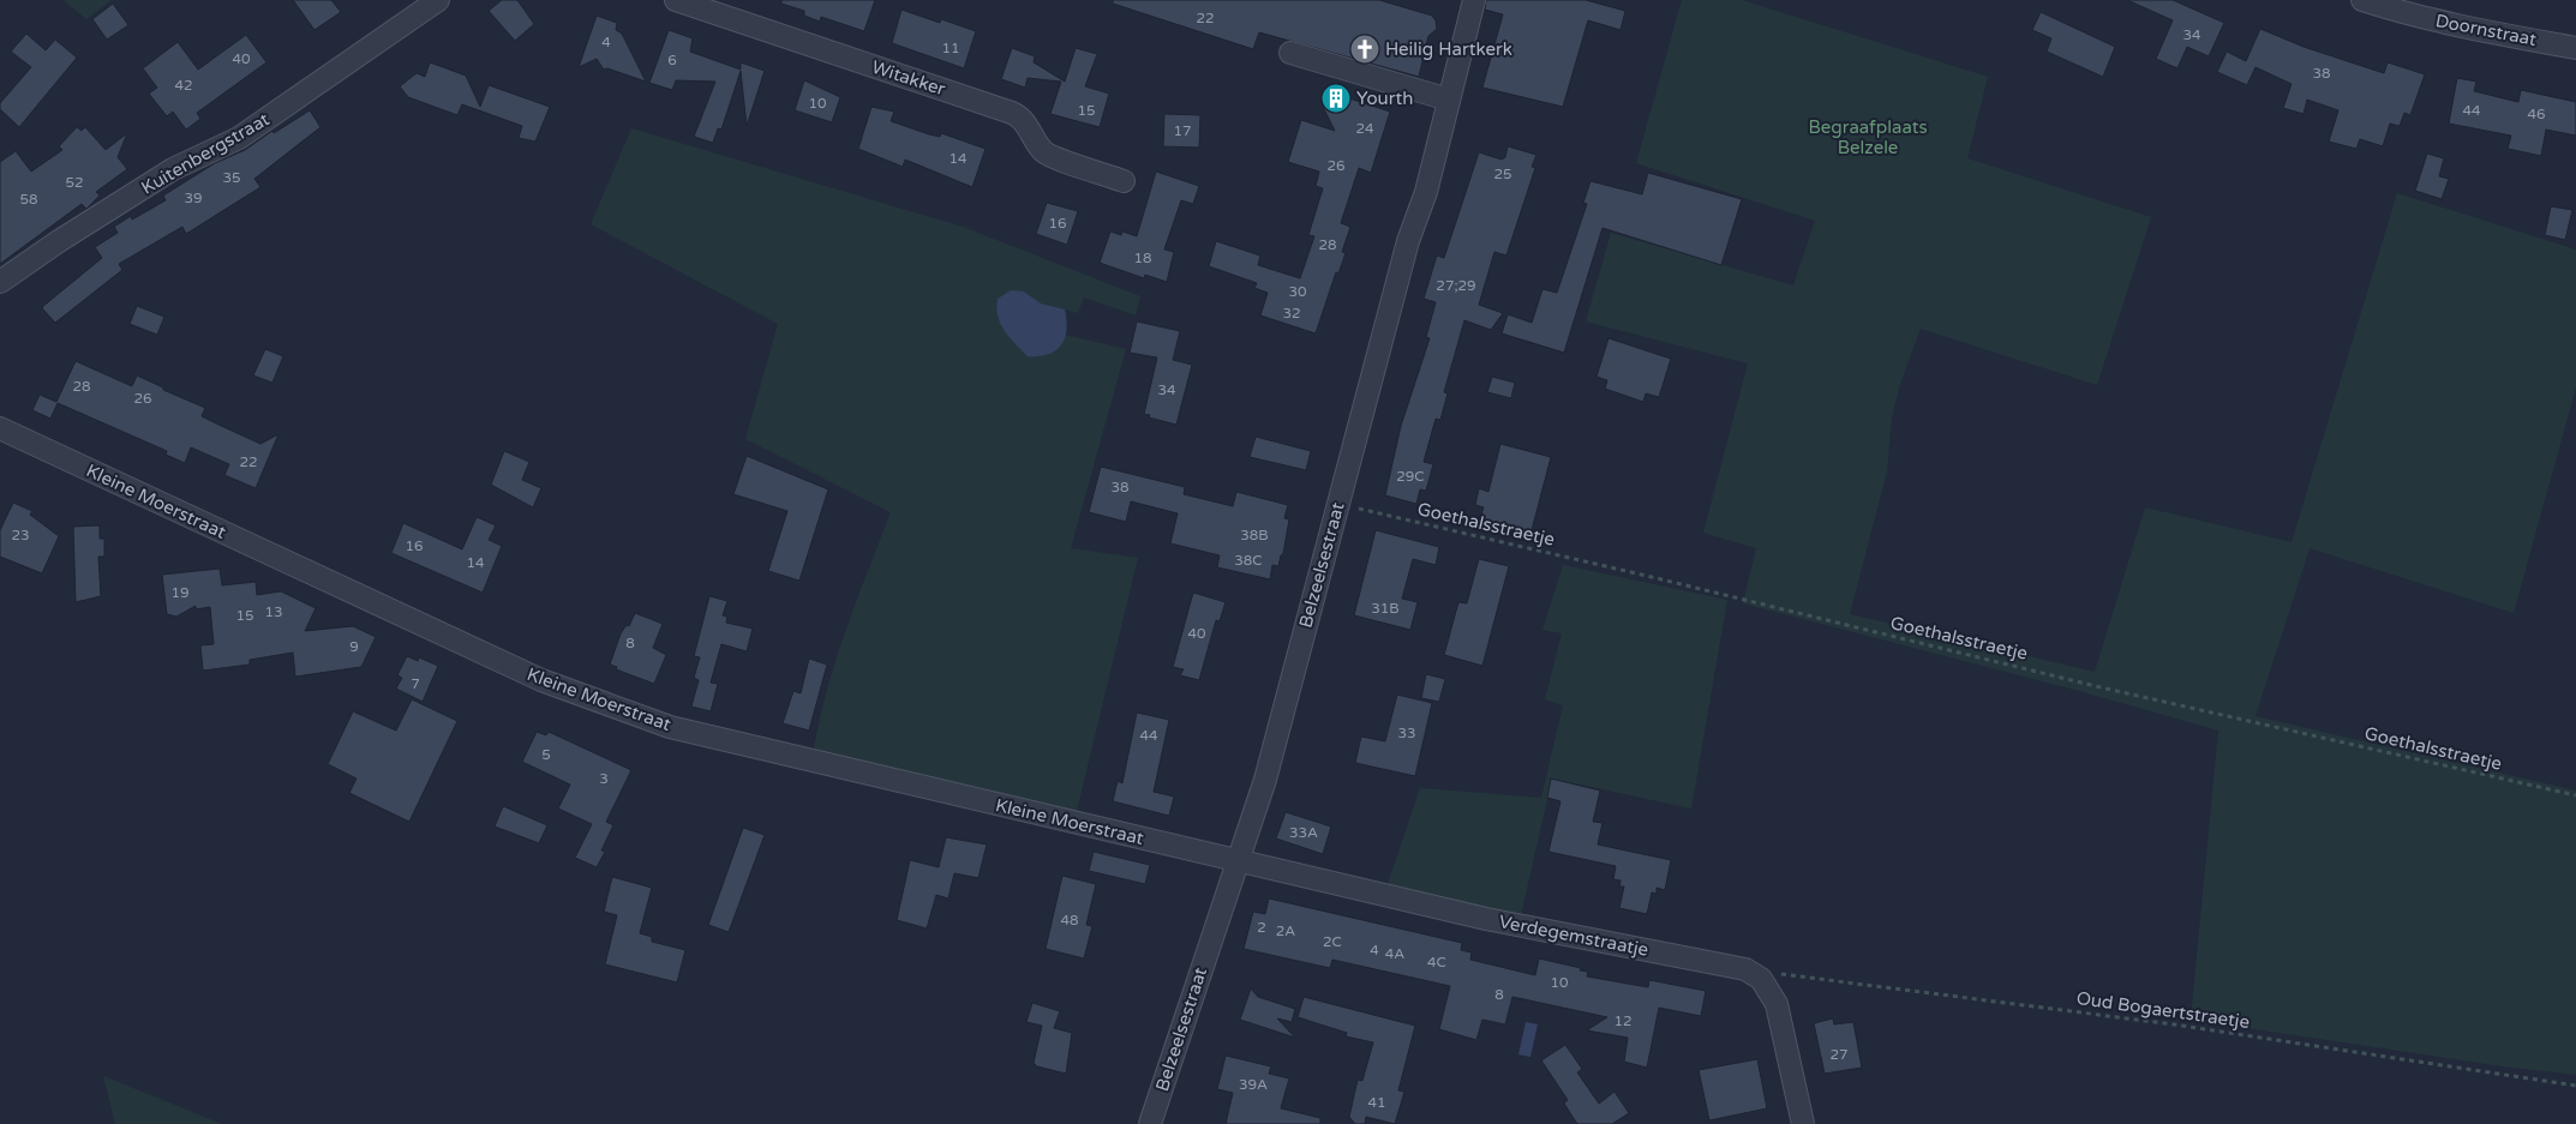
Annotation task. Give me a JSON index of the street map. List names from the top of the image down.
{
  "streets": {
    "street": [
      "Doornstraat",
      "Witakker",
      "Kuitenbergstraat",
      "Kleine Moerstraat",
      "Belzeelsestraat",
      "Verdegemstraatje"
    ],
    "path": ["Goethalsstraetje", "Oud Bogaertstraetje"]
  },
  "crossings": [
    ["Kleine Moerstraat", "Belzeelsestraat"],
    ["Kleine Moerstraat", "Verdegemstraatje"],
    ["Goethalsstraetje", "Belzeelsestraat"],
    ["Belzeelsestraat", "Verdegemstraatje"],
    ["Verdegemstraatje", "Oud Bogaertstraetje"]
  ],
  "parks": ["Begraafplaats Belzele"],
  "places": {
    "church": ["Heilig Hartkerk"],
    "building": ["Yourth"]
  },
  "house_numbers": [
    "22",
    "34",
    "4",
    "11",
    "40",
    "6",
    "38",
    "42",
    "10",
    "15",
    "44",
    "46",
    "24",
    "17",
    "14",
    "26",
    "25",
    "35",
    "52",
    "39",
    "58",
    "16",
    "28",
    "18",
    "27;29",
    "30",
    "32",
    "28",
    "34",
    "26",
    "22",
    "29C",
    "38",
    "23",
    "38B",
    "16",
    "38C",
    "14",
    "19",
    "31B",
    "13",
    "15",
    "40",
    "8",
    "9",
    "7",
    "33",
    "44",
    "5",
    "3",
    "33A",
    "48",
    "2",
    "2A",
    "2C",
    "4",
    "4A",
    "4C",
    "10",
    "8",
    "12",
    "27",
    "39A",
    "41"
  ]
}
